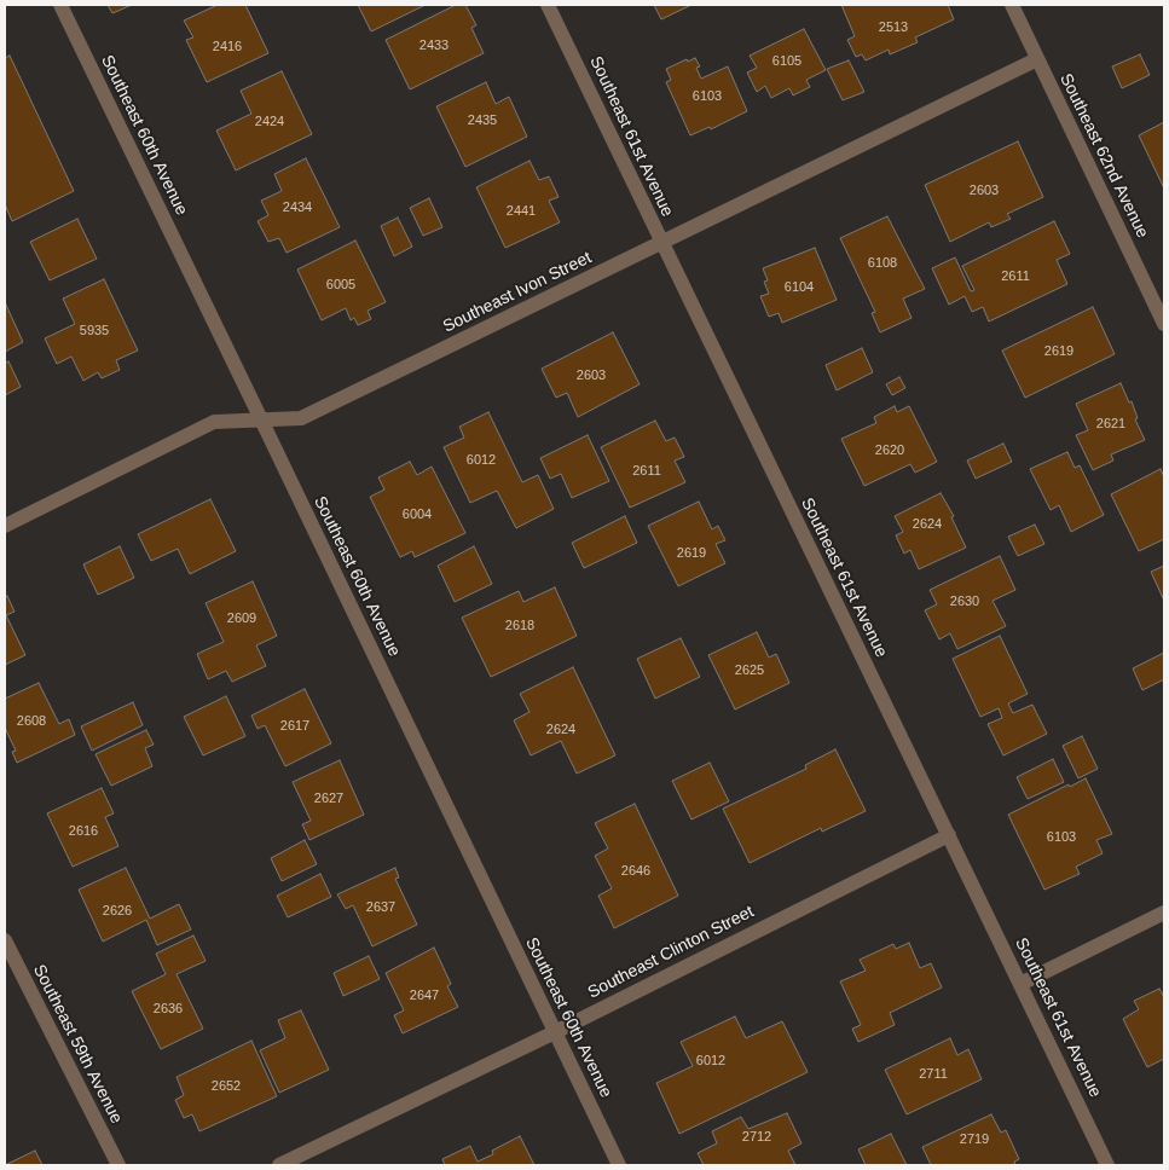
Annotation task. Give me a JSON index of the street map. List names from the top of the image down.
{
  "streets": {
    "street": [
      "Southeast 60th Avenue",
      "Southeast 61st Avenue",
      "Southeast 62nd Avenue",
      "Southeast Ivon Street",
      "Southeast Clinton Street",
      "Southeast 59th Avenue"
    ]
  },
  "crossings": [
    ["Southeast 60th Avenue", "Southeast Ivon Street"],
    ["Southeast 60th Avenue", "Southeast Clinton Street"],
    ["Southeast 61st Avenue", "Southeast Ivon Street"],
    ["Southeast 61st Avenue", "Southeast Clinton Street"],
    ["Southeast 62nd Avenue", "Southeast Ivon Street"]
  ],
  "house_numbers": [
    "2513",
    "2433",
    "2416",
    "6105",
    "6103",
    "2435",
    "2424",
    "2603",
    "2434",
    "2441",
    "6108",
    "2611",
    "6005",
    "6104",
    "5935",
    "2619",
    "2603",
    "2621",
    "2620",
    "6012",
    "2611",
    "6004",
    "2624",
    "2619",
    "2630",
    "2609",
    "2618",
    "2625",
    "2608",
    "2617",
    "2624",
    "2627",
    "2616",
    "6103",
    "2646",
    "2637",
    "2626",
    "2647",
    "2636",
    "6012",
    "2711",
    "2652",
    "2712",
    "2719"
  ]
}
